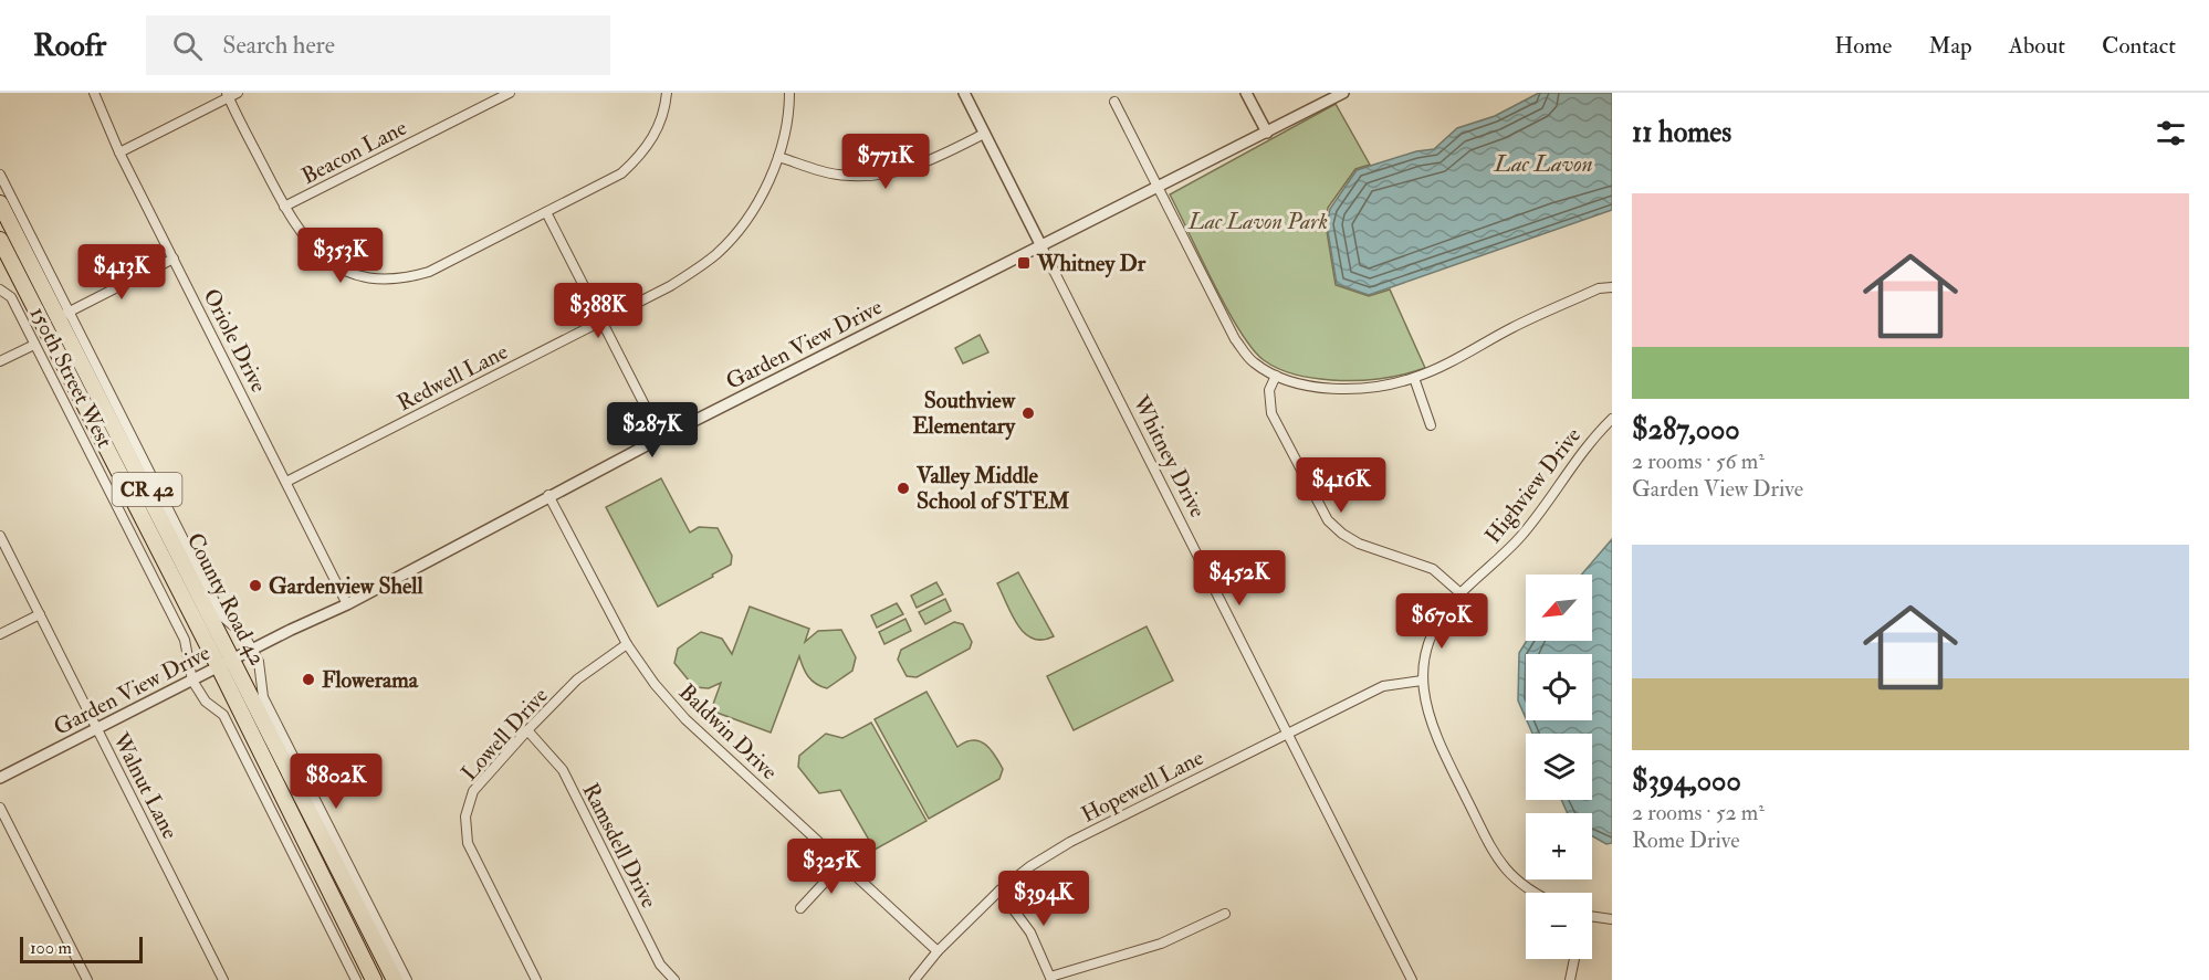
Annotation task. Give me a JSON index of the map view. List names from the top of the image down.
{
  "streets": {
    "highway": ["CR 42", "County Road 42"],
    "street": [
      "Beacon Lane",
      "Oriole Drive",
      "Garden View Drive",
      "150th Street West",
      "Redwell Lane",
      "Whitney Drive",
      "Highview Drive",
      "Baldwin Drive",
      "Lowell Drive",
      "Walnut Lane",
      "Hopewell Lane",
      "Ramsdell Drive"
    ]
  },
  "crossings": [
    ["Oriole Drive", "Garden View Drive"],
    ["Oriole Drive", "Redwell Lane"],
    ["Garden View Drive", "150th Street West"],
    ["Garden View Drive", "Whitney Drive"],
    ["Garden View Drive", "County Road 42"],
    ["Garden View Drive", "Baldwin Drive"],
    ["Garden View Drive", "Walnut Lane"],
    ["150th Street West", "County Road 42"],
    ["Whitney Drive", "Hopewell Lane"],
    ["Highview Drive", "Hopewell Lane"],
    ["Baldwin Drive", "Lowell Drive"],
    ["Baldwin Drive", "Hopewell Lane"],
    ["Lowell Drive", "Ramsdell Drive"]
  ],
  "water": ["Lac Lavon"],
  "parks": ["Lac Lavon Park"],
  "places": {
    "transit": ["Whitney Dr"],
    "other": [
      "Southview Elementary",
      "Valley Middle School of STEM",
      "Gardenview Shell",
      "Flowerama"
    ]
  },
  "scale_bar": "100 m",
  "north": "bottom left",
  "page": {
    "header": "Roofr",
    "search": "Search here",
    "nav": [
      "Home",
      "Map",
      "About",
      "Contact"
    ],
    "heading": "11 homes",
    "price": [
      "$771K",
      "$353K",
      "$413K",
      "$388K",
      "$287K",
      "$416K",
      "$452K",
      "$670K",
      "$802K",
      "$325K",
      "$394K"
    ],
    "list": [
      {
        "name": "$287,000",
        "note": "2 rooms · 56 m² · Garden View Drive"
      },
      {
        "name": "$394,000",
        "note": "2 rooms · 52 m² · Rome Drive"
      }
    ],
    "map_buttons": ["+", "−"],
    "scale": "100 m"
  }
}
